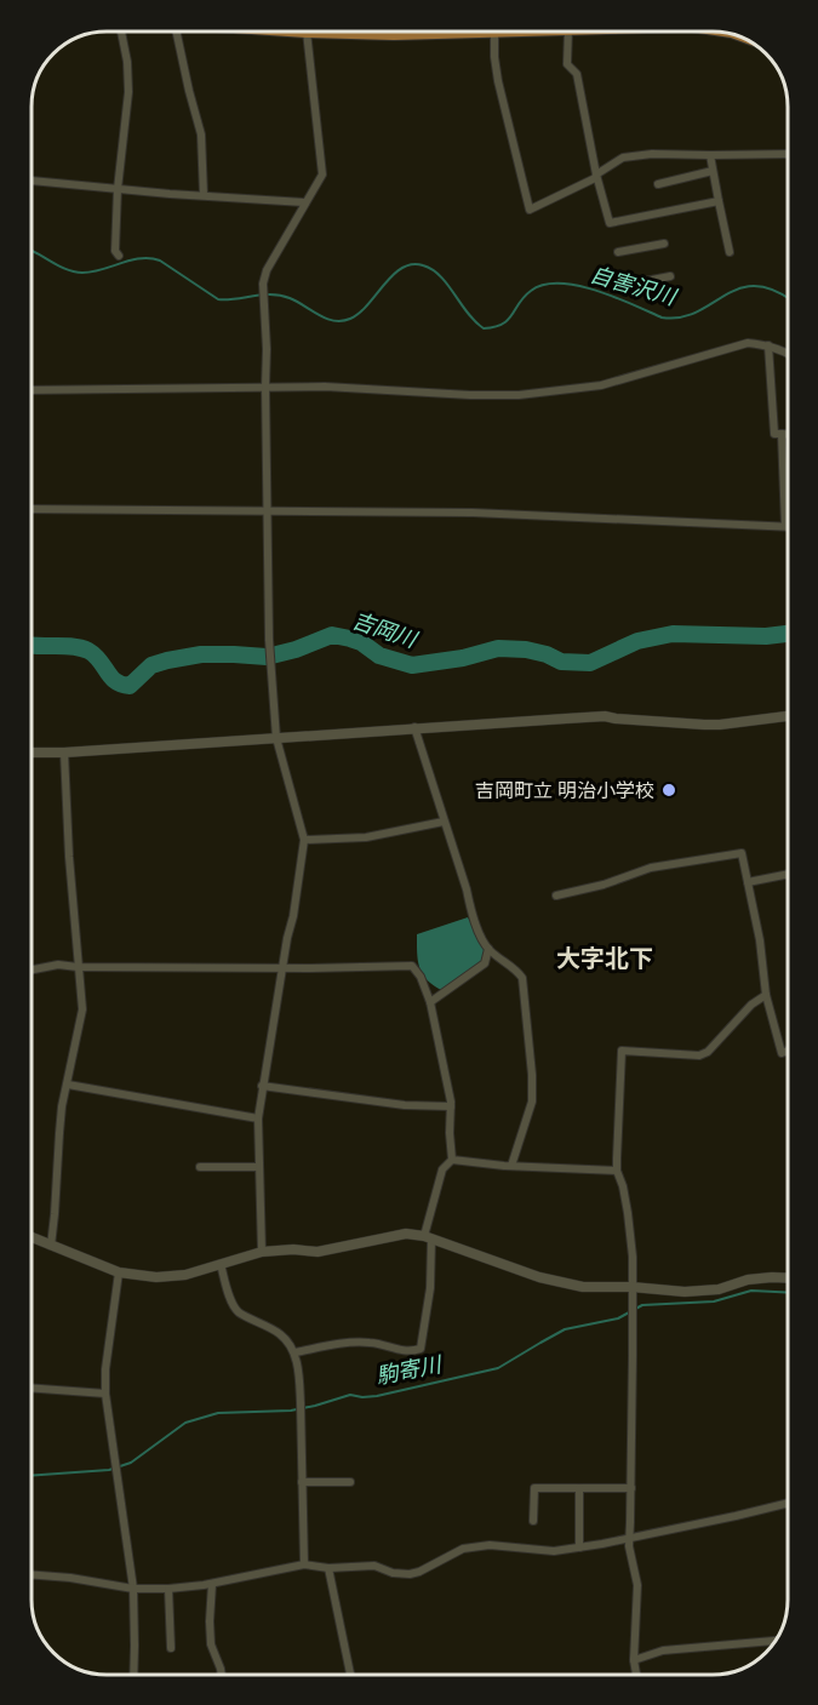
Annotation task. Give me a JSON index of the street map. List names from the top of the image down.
{
  "districts": ["大字北下"],
  "water": ["自害沢川", "吉岡川", "駒寄川"],
  "places": ["吉岡町立 明治小学校"]
}
